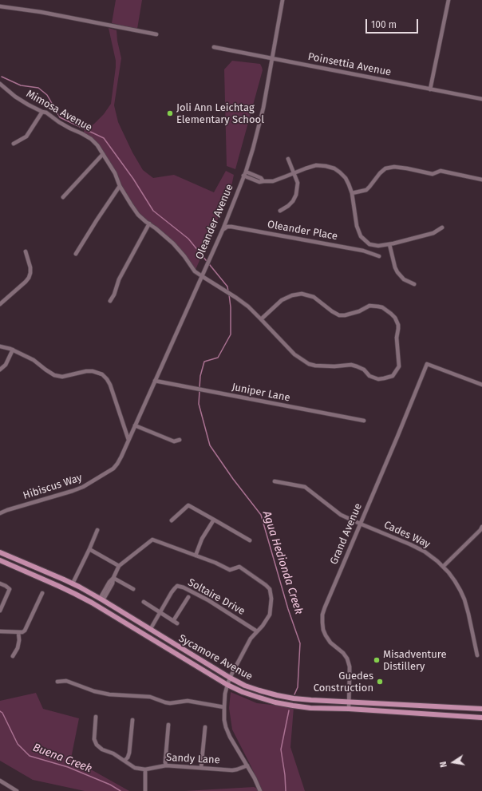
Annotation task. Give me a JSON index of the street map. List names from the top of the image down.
{
  "streets": {
    "main road": ["Sycamore Avenue"],
    "street": [
      "Poinsettia Avenue",
      "Mimosa Avenue",
      "Oleander Avenue",
      "Oleander Place",
      "Juniper Lane",
      "Hibiscus Way",
      "Grand Avenue",
      "Cades Way",
      "Soltaire Drive",
      "Sandy Lane"
    ]
  },
  "crossings": [
    ["Poinsettia Avenue", "Oleander Avenue"],
    ["Mimosa Avenue", "Oleander Avenue"],
    ["Oleander Avenue", "Oleander Place"],
    ["Oleander Avenue", "Juniper Lane"],
    ["Oleander Avenue", "Hibiscus Way"],
    ["Grand Avenue", "Cades Way"],
    ["Grand Avenue", "Sycamore Avenue"],
    ["Soltaire Drive", "Sycamore Avenue"]
  ],
  "water": ["Agua Hedionda Creek", "Buena Creek"],
  "places": ["Joli Ann Leichtag Elementary School", "Misadventure Distillery", "Guedes Construction"],
  "scale_bar": "100 m",
  "north": "left"
}
